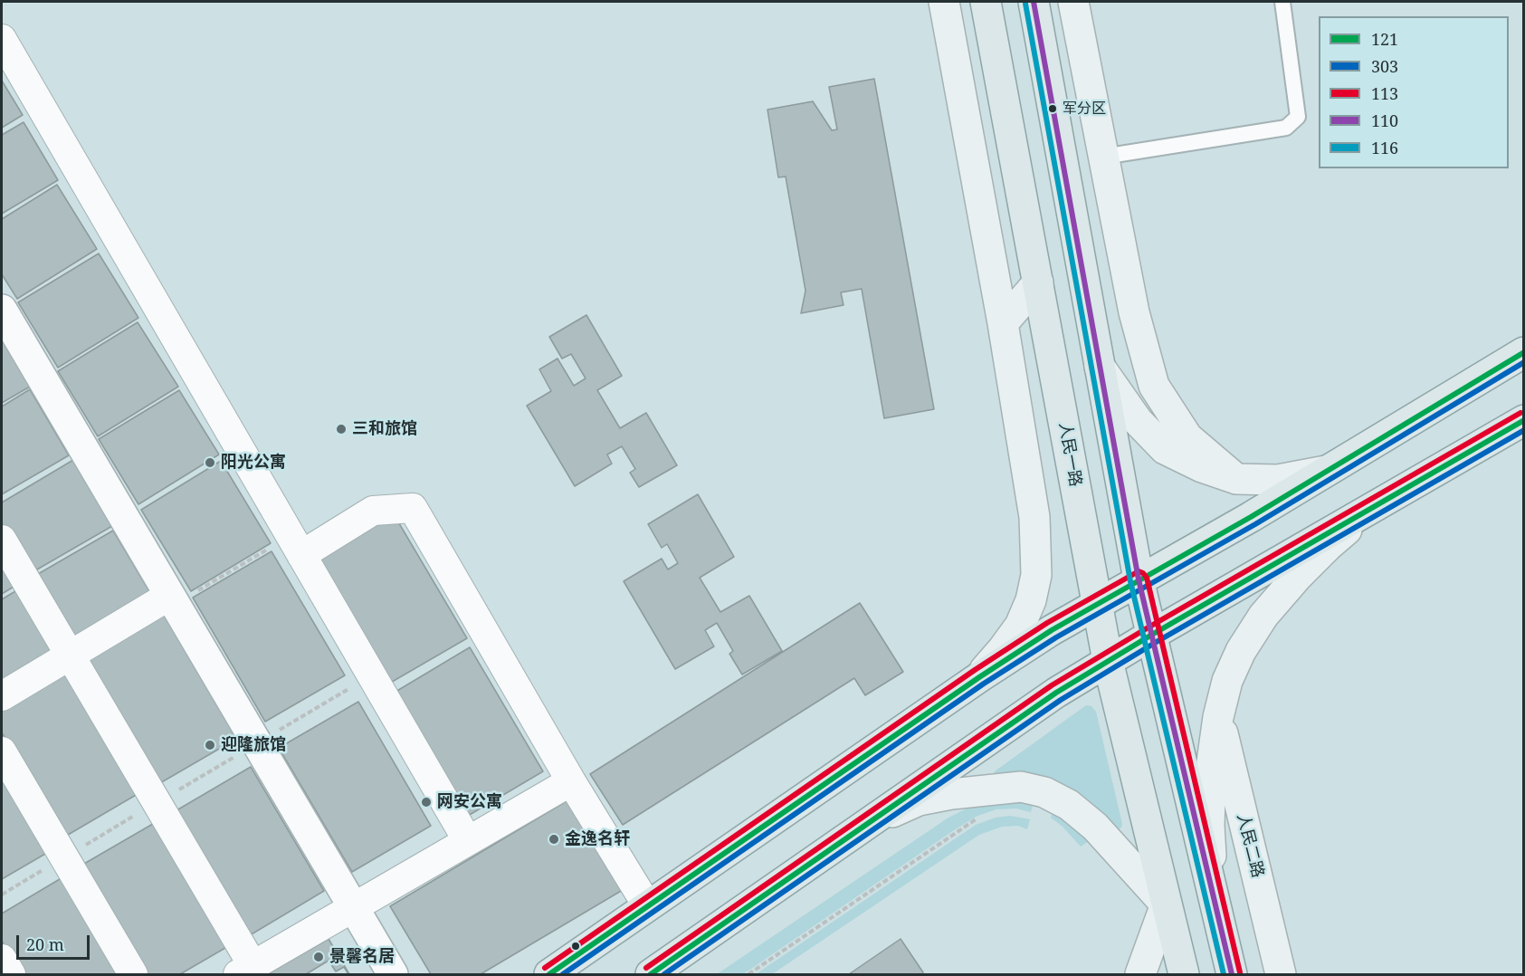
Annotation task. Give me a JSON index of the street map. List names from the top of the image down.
{
  "streets": {
    "main road": ["人民一路", "人民二路"]
  },
  "places": [
    "军分区",
    "三和旅馆",
    "阳光公寓",
    "迎隆旅馆",
    "网安公寓",
    "金逸名轩",
    "景馨名居"
  ],
  "lines": [
    "transit line 110",
    "transit line 116",
    "transit line 121",
    "transit line 303",
    "transit line 113"
  ],
  "legend": [
    "121",
    "303",
    "113",
    "110",
    "116"
  ],
  "scale_bar": "20 m"
}
